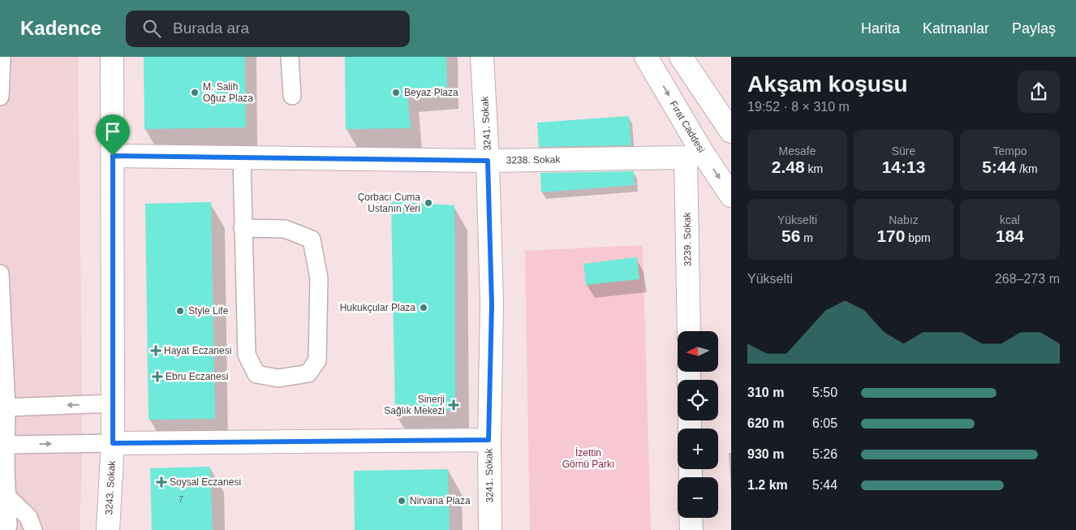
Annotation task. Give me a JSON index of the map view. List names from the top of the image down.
{
  "streets": {
    "street": [
      "3241. Sokak",
      "Fırat Caddesi",
      "3238. Sokak",
      "3239. Sokak",
      "3243. Sokak"
    ]
  },
  "crossings": [
    ["3241. Sokak", "3238. Sokak"],
    ["Fırat Caddesi", "3238. Sokak"],
    ["Fırat Caddesi", "3239. Sokak"],
    ["3238. Sokak", "3239. Sokak"],
    ["3238. Sokak", "3243. Sokak"]
  ],
  "parks": ["İzettin Görnü Parkı"],
  "places": {
    "other": [
      "M. Salih Oğuz Plaza",
      "Beyaz Plaza",
      "Çorbacı Cuma Ustanın Yeri",
      "Hukukçular Plaza",
      "Style Life",
      "Nirvana Plaza"
    ],
    "health": [
      "Hayat Eczanesi",
      "Ebru Eczanesi",
      "Sinerji Sağlık Mekezi",
      "Soysal Eczanesi"
    ]
  },
  "house_numbers": ["7"],
  "north": "left",
  "page": {
    "header": "Kadence",
    "search": "Burada ara",
    "nav": ["Harita", "Katmanlar", "Paylaş"],
    "heading": ["Akşam koşusu", "19:52 · 8 × 310 m"],
    "stats": [
      ["Mesafe", "2.48 km"],
      ["Süre", "14:13"],
      ["Tempo", "5:44 /km"],
      ["Yükselti", "56 m"],
      ["Nabız", "170 bpm"],
      ["kcal", "184"]
    ],
    "chart": ["Yükselti", "268–273 m"],
    "map_buttons": ["+", "−"],
    "list": [
      {
        "name": "310 m",
        "note": "5:50"
      },
      {
        "name": "620 m",
        "note": "6:05"
      },
      {
        "name": "930 m",
        "note": "5:26"
      },
      {
        "name": "1.2 km",
        "note": "5:44"
      }
    ]
  }
}
